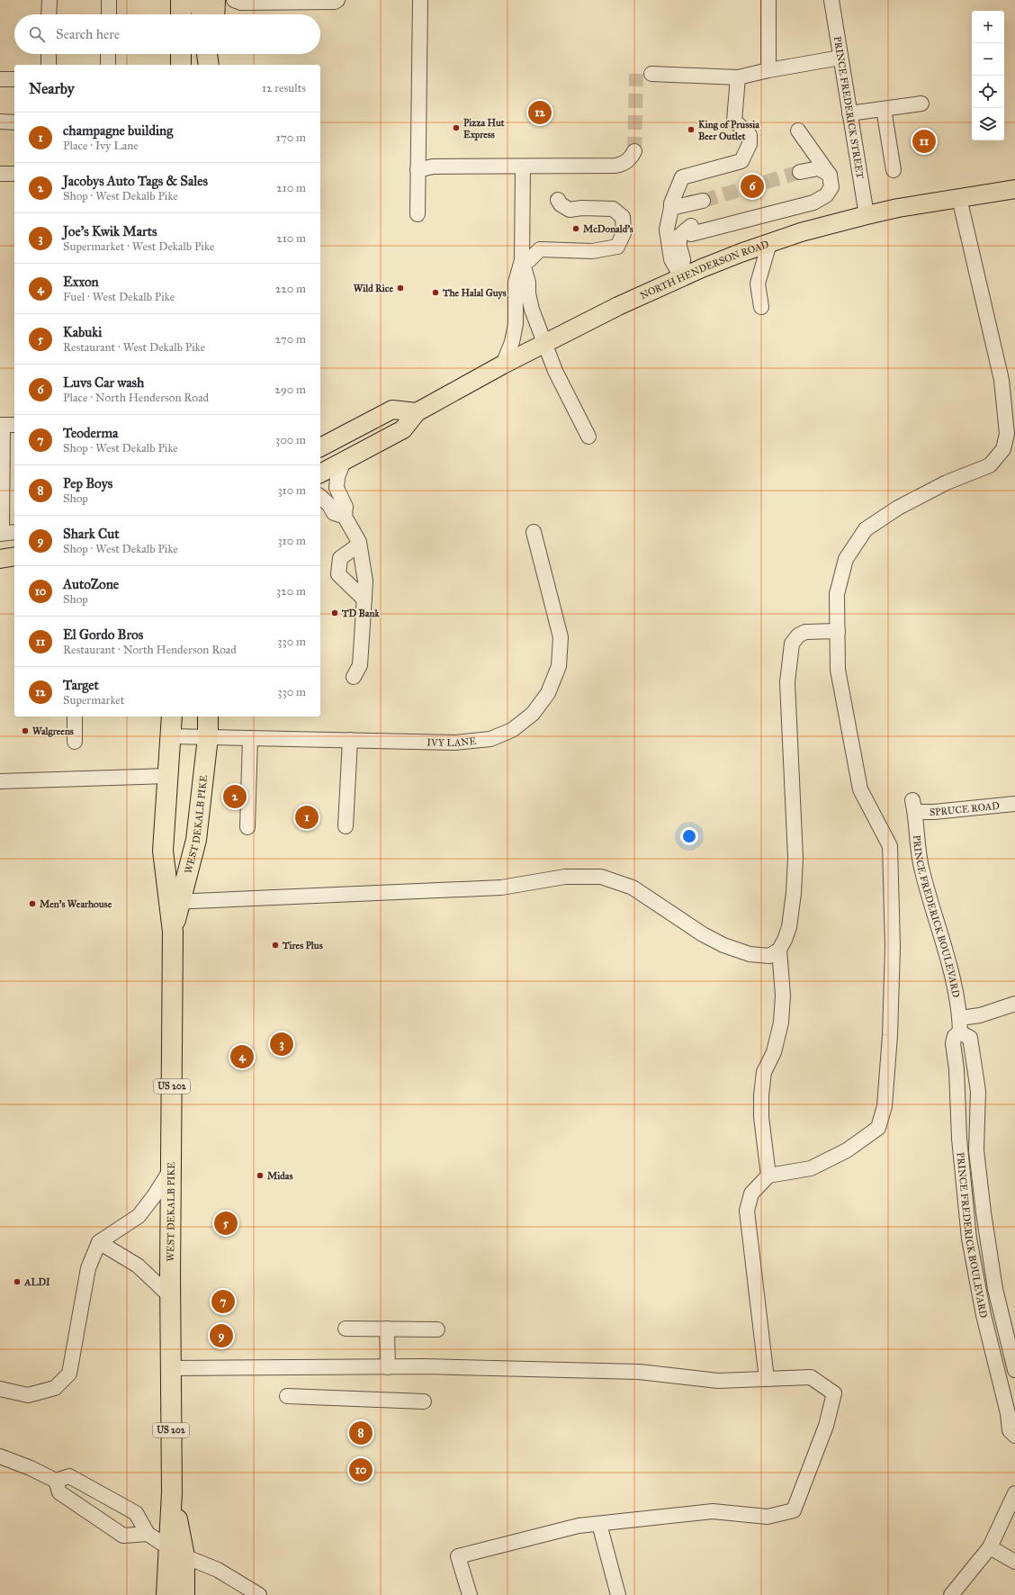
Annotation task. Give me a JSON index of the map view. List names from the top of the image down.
{
  "streets": {
    "highway": ["WEST DEKALB PIKE", "US 202"],
    "main road": ["NORTH HENDERSON ROAD"],
    "street": [
      "PRINCE FREDERICK STREET",
      "IVY LANE",
      "SPRUCE ROAD",
      "PRINCE FREDERICK BOULEVARD"
    ]
  },
  "crossings": [
    ["PRINCE FREDERICK STREET", "NORTH HENDERSON ROAD"],
    ["IVY LANE", "WEST DEKALB PIKE"],
    ["SPRUCE ROAD", "PRINCE FREDERICK BOULEVARD"]
  ],
  "places": [
    "Pizza Hut Express",
    "King of Prussia Beer Outlet",
    "McDonald's",
    "Wild Rice",
    "The Halal Guys",
    "TD Bank",
    "Walgreens",
    "Men's Wearhouse",
    "Tires Plus",
    "Midas",
    "ALDI"
  ],
  "page": {
    "map_buttons": ["+", "−"],
    "search": "Search here",
    "heading": ["Nearby", "12 results"],
    "pins": [
      "12",
      "11",
      "6",
      "2",
      "1",
      "3",
      "4",
      "5",
      "7",
      "9",
      "8",
      "10"
    ],
    "list": [
      {
        "mark": "1",
        "name": "champagne building",
        "note": "Place · Ivy Lane",
        "value": "170 m"
      },
      {
        "mark": "2",
        "name": "Jacobys Auto Tags & Sales",
        "note": "Shop · West Dekalb Pike",
        "value": "210 m"
      },
      {
        "mark": "3",
        "name": "Joe's Kwik Marts",
        "note": "Supermarket · West Dekalb Pike",
        "value": "210 m"
      },
      {
        "mark": "4",
        "name": "Exxon",
        "note": "Fuel · West Dekalb Pike",
        "value": "220 m"
      },
      {
        "mark": "5",
        "name": "Kabuki",
        "note": "Restaurant · West Dekalb Pike",
        "value": "270 m"
      },
      {
        "mark": "6",
        "name": "Luvs Car wash",
        "note": "Place · North Henderson Road",
        "value": "290 m"
      },
      {
        "mark": "7",
        "name": "Teoderma",
        "note": "Shop · West Dekalb Pike",
        "value": "300 m"
      },
      {
        "mark": "8",
        "name": "Pep Boys",
        "note": "Shop",
        "value": "310 m"
      },
      {
        "mark": "9",
        "name": "Shark Cut",
        "note": "Shop · West Dekalb Pike",
        "value": "310 m"
      },
      {
        "mark": "10",
        "name": "AutoZone",
        "note": "Shop",
        "value": "320 m"
      },
      {
        "mark": "11",
        "name": "El Gordo Bros",
        "note": "Restaurant · North Henderson Road",
        "value": "330 m"
      },
      {
        "mark": "12",
        "name": "Target",
        "note": "Supermarket",
        "value": "330 m"
      }
    ]
  }
}
